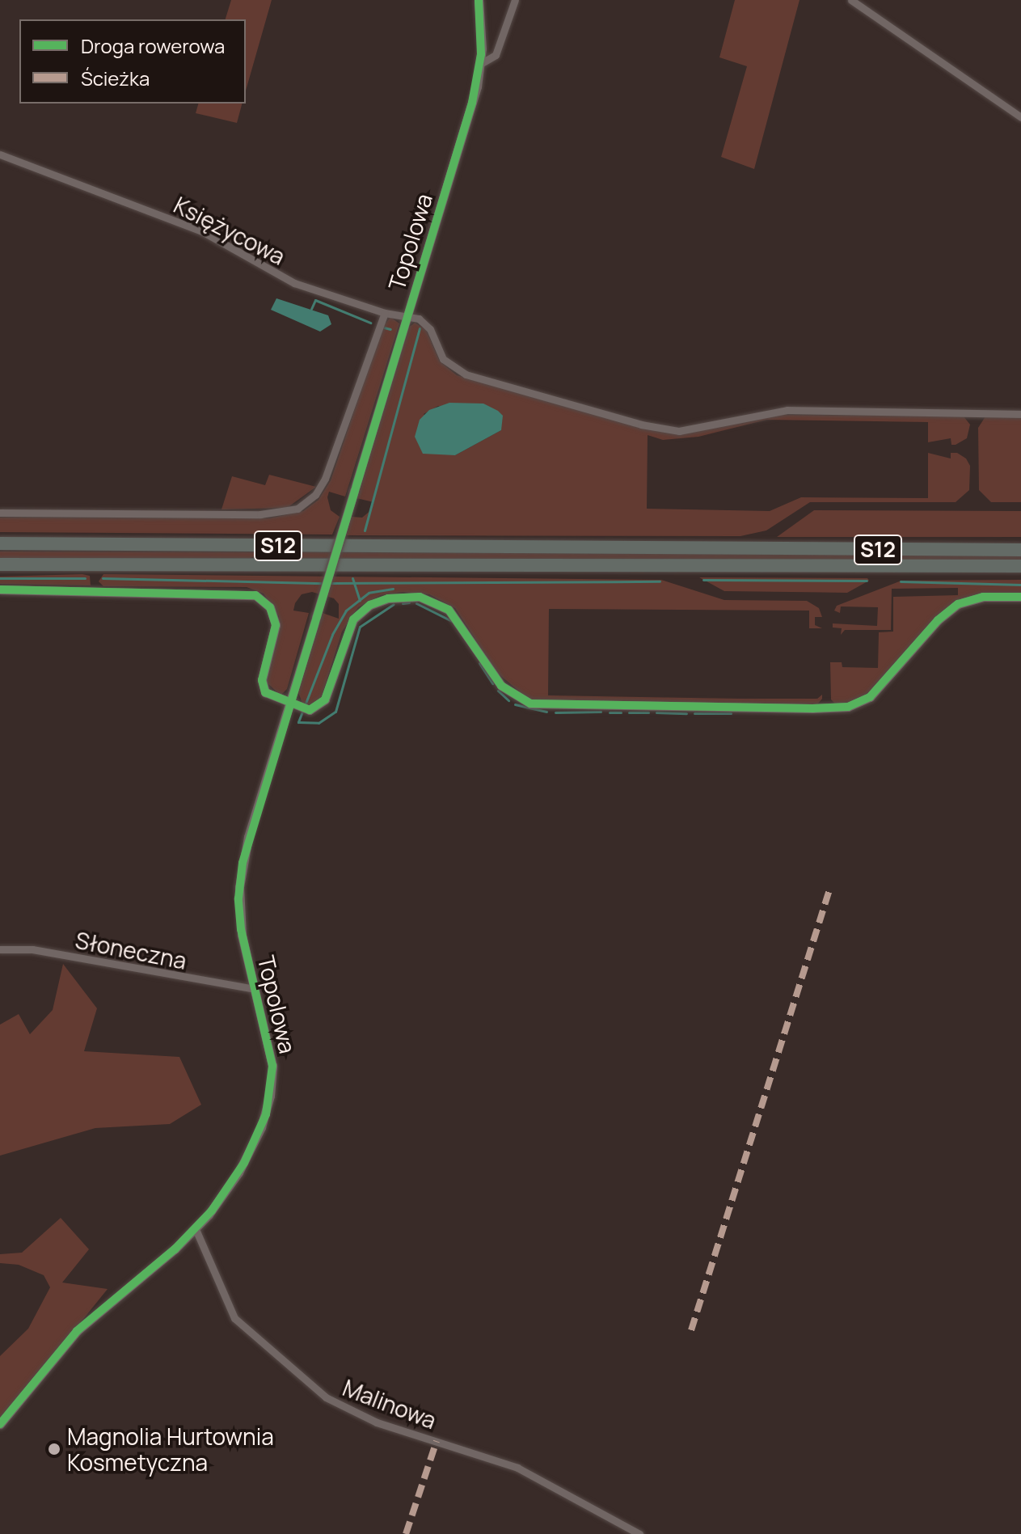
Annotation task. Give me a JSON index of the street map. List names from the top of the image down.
{
  "streets": {
    "highway": ["S12"],
    "street": [
      "Księżycowa",
      "Topolowa",
      "Słoneczna",
      "Malinowa"
    ]
  },
  "crossings": [
    ["Księżycowa", "Topolowa"],
    ["Topolowa", "Słoneczna"],
    ["Topolowa", "Malinowa"]
  ],
  "places": ["Magnolia Hurtownia Kosmetyczna"],
  "legend": ["Droga rowerowa", "Ścieżka"]
}
